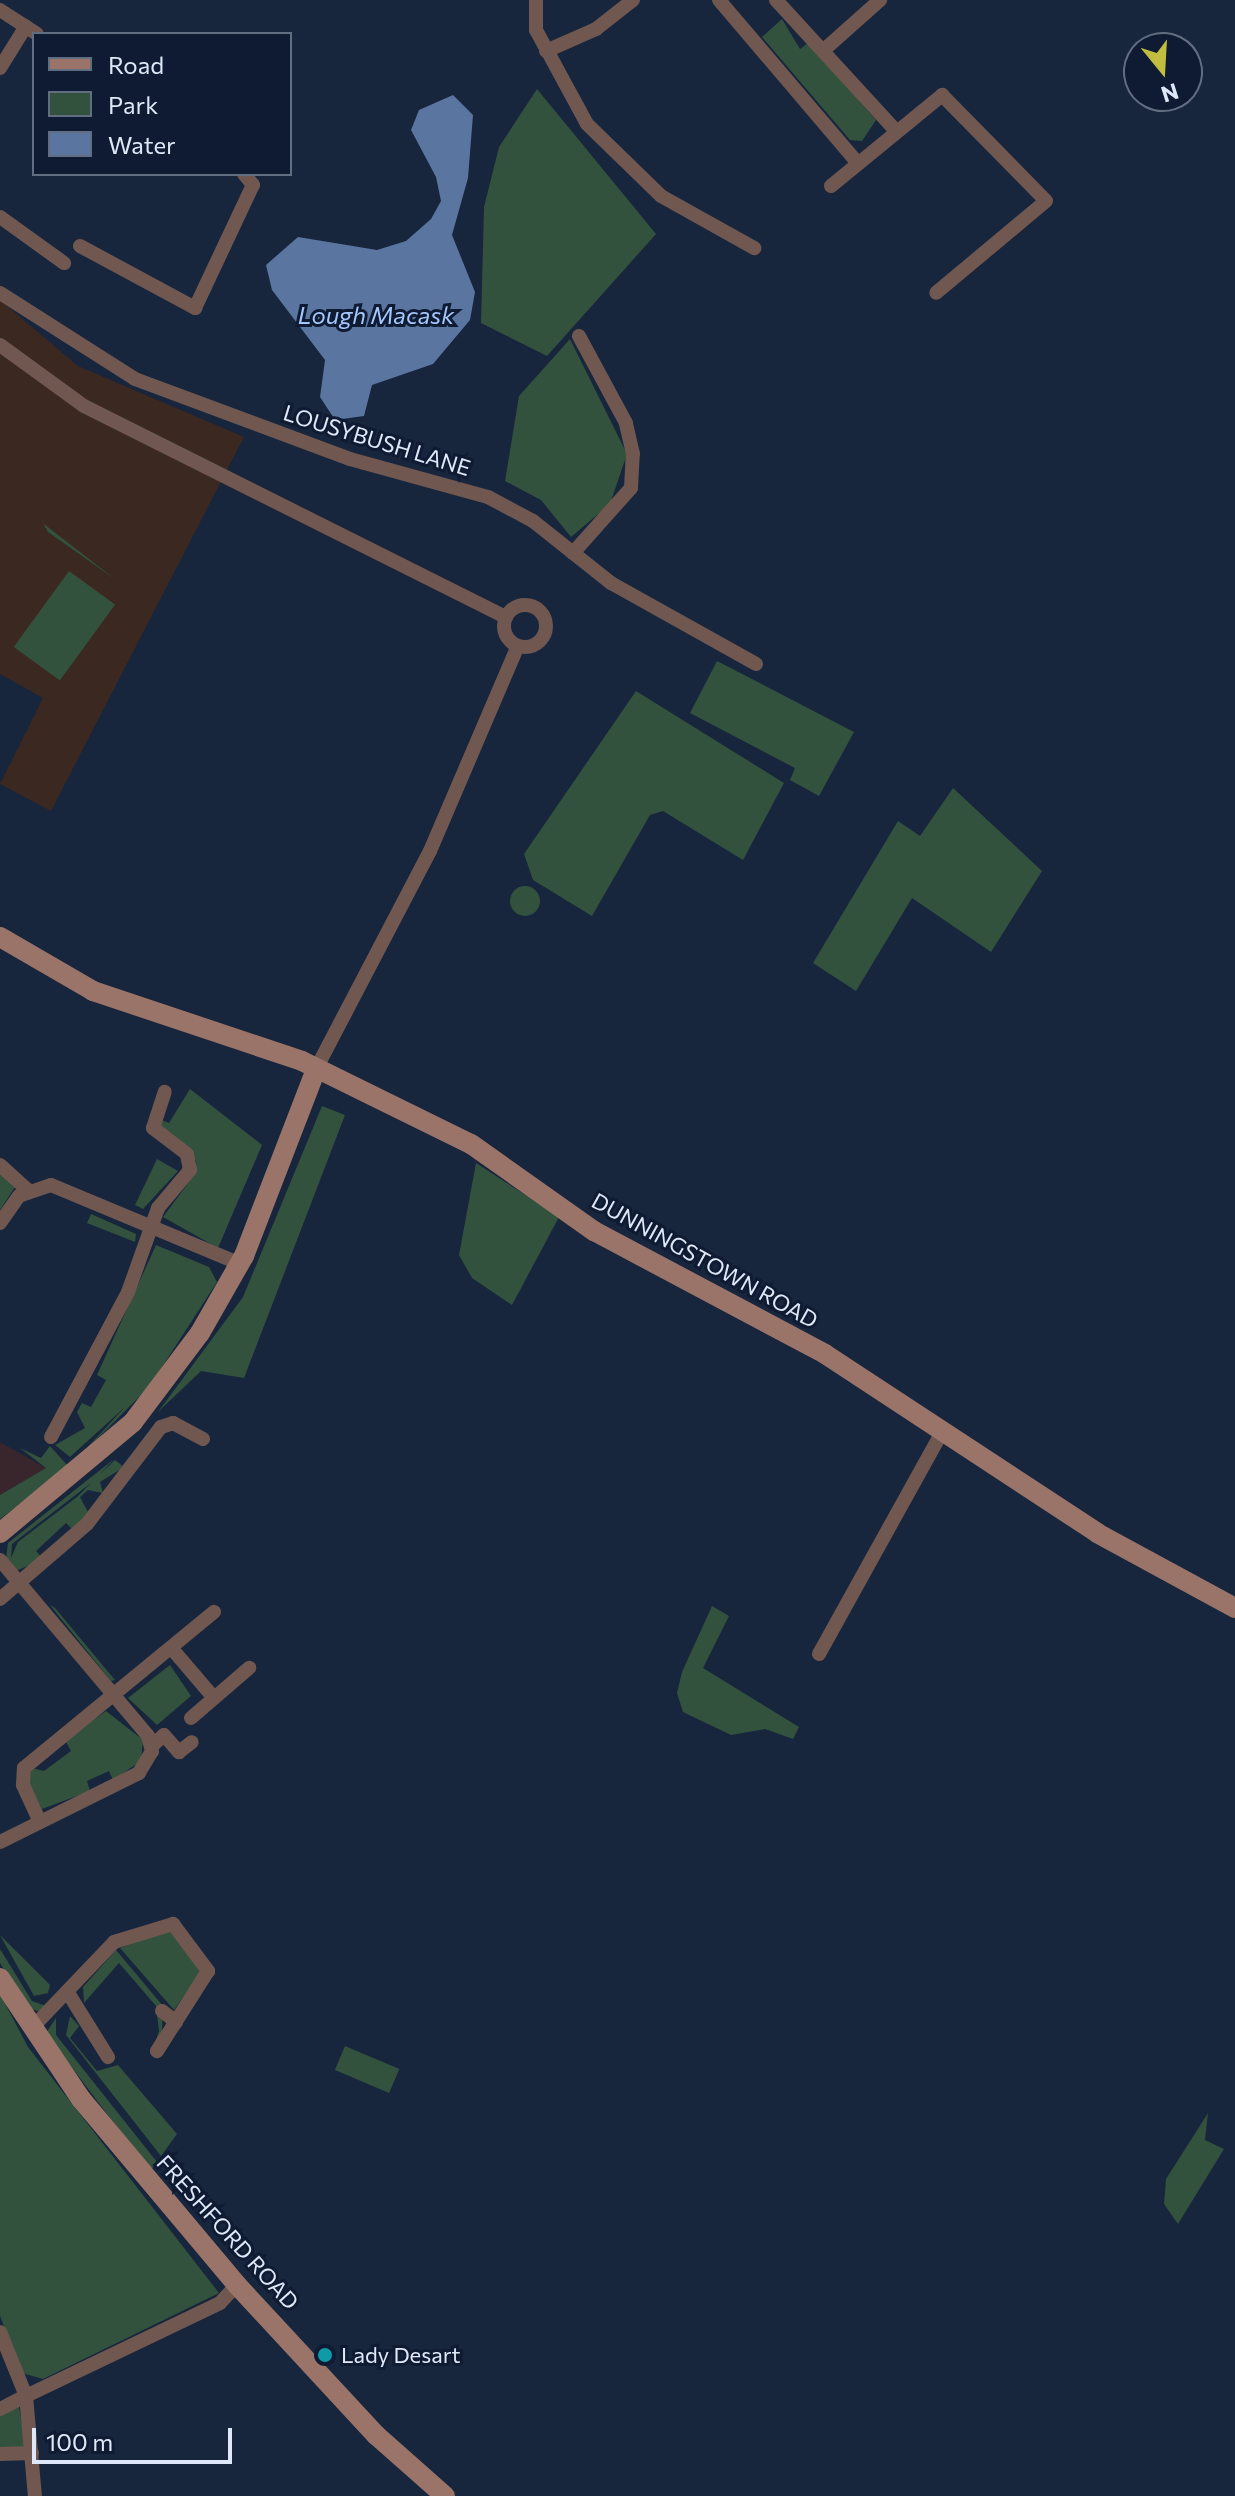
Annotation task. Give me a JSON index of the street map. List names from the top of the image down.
{
  "streets": {
    "street": ["LOUSYBUSH LANE", "DUNNINGSTOWN ROAD", "FRESHFORD ROAD"]
  },
  "water": ["Lough Macask"],
  "places": ["Lady Desart"],
  "legend": ["Road", "Park", "Water"],
  "scale_bar": "100 m",
  "north": "bottom"
}
